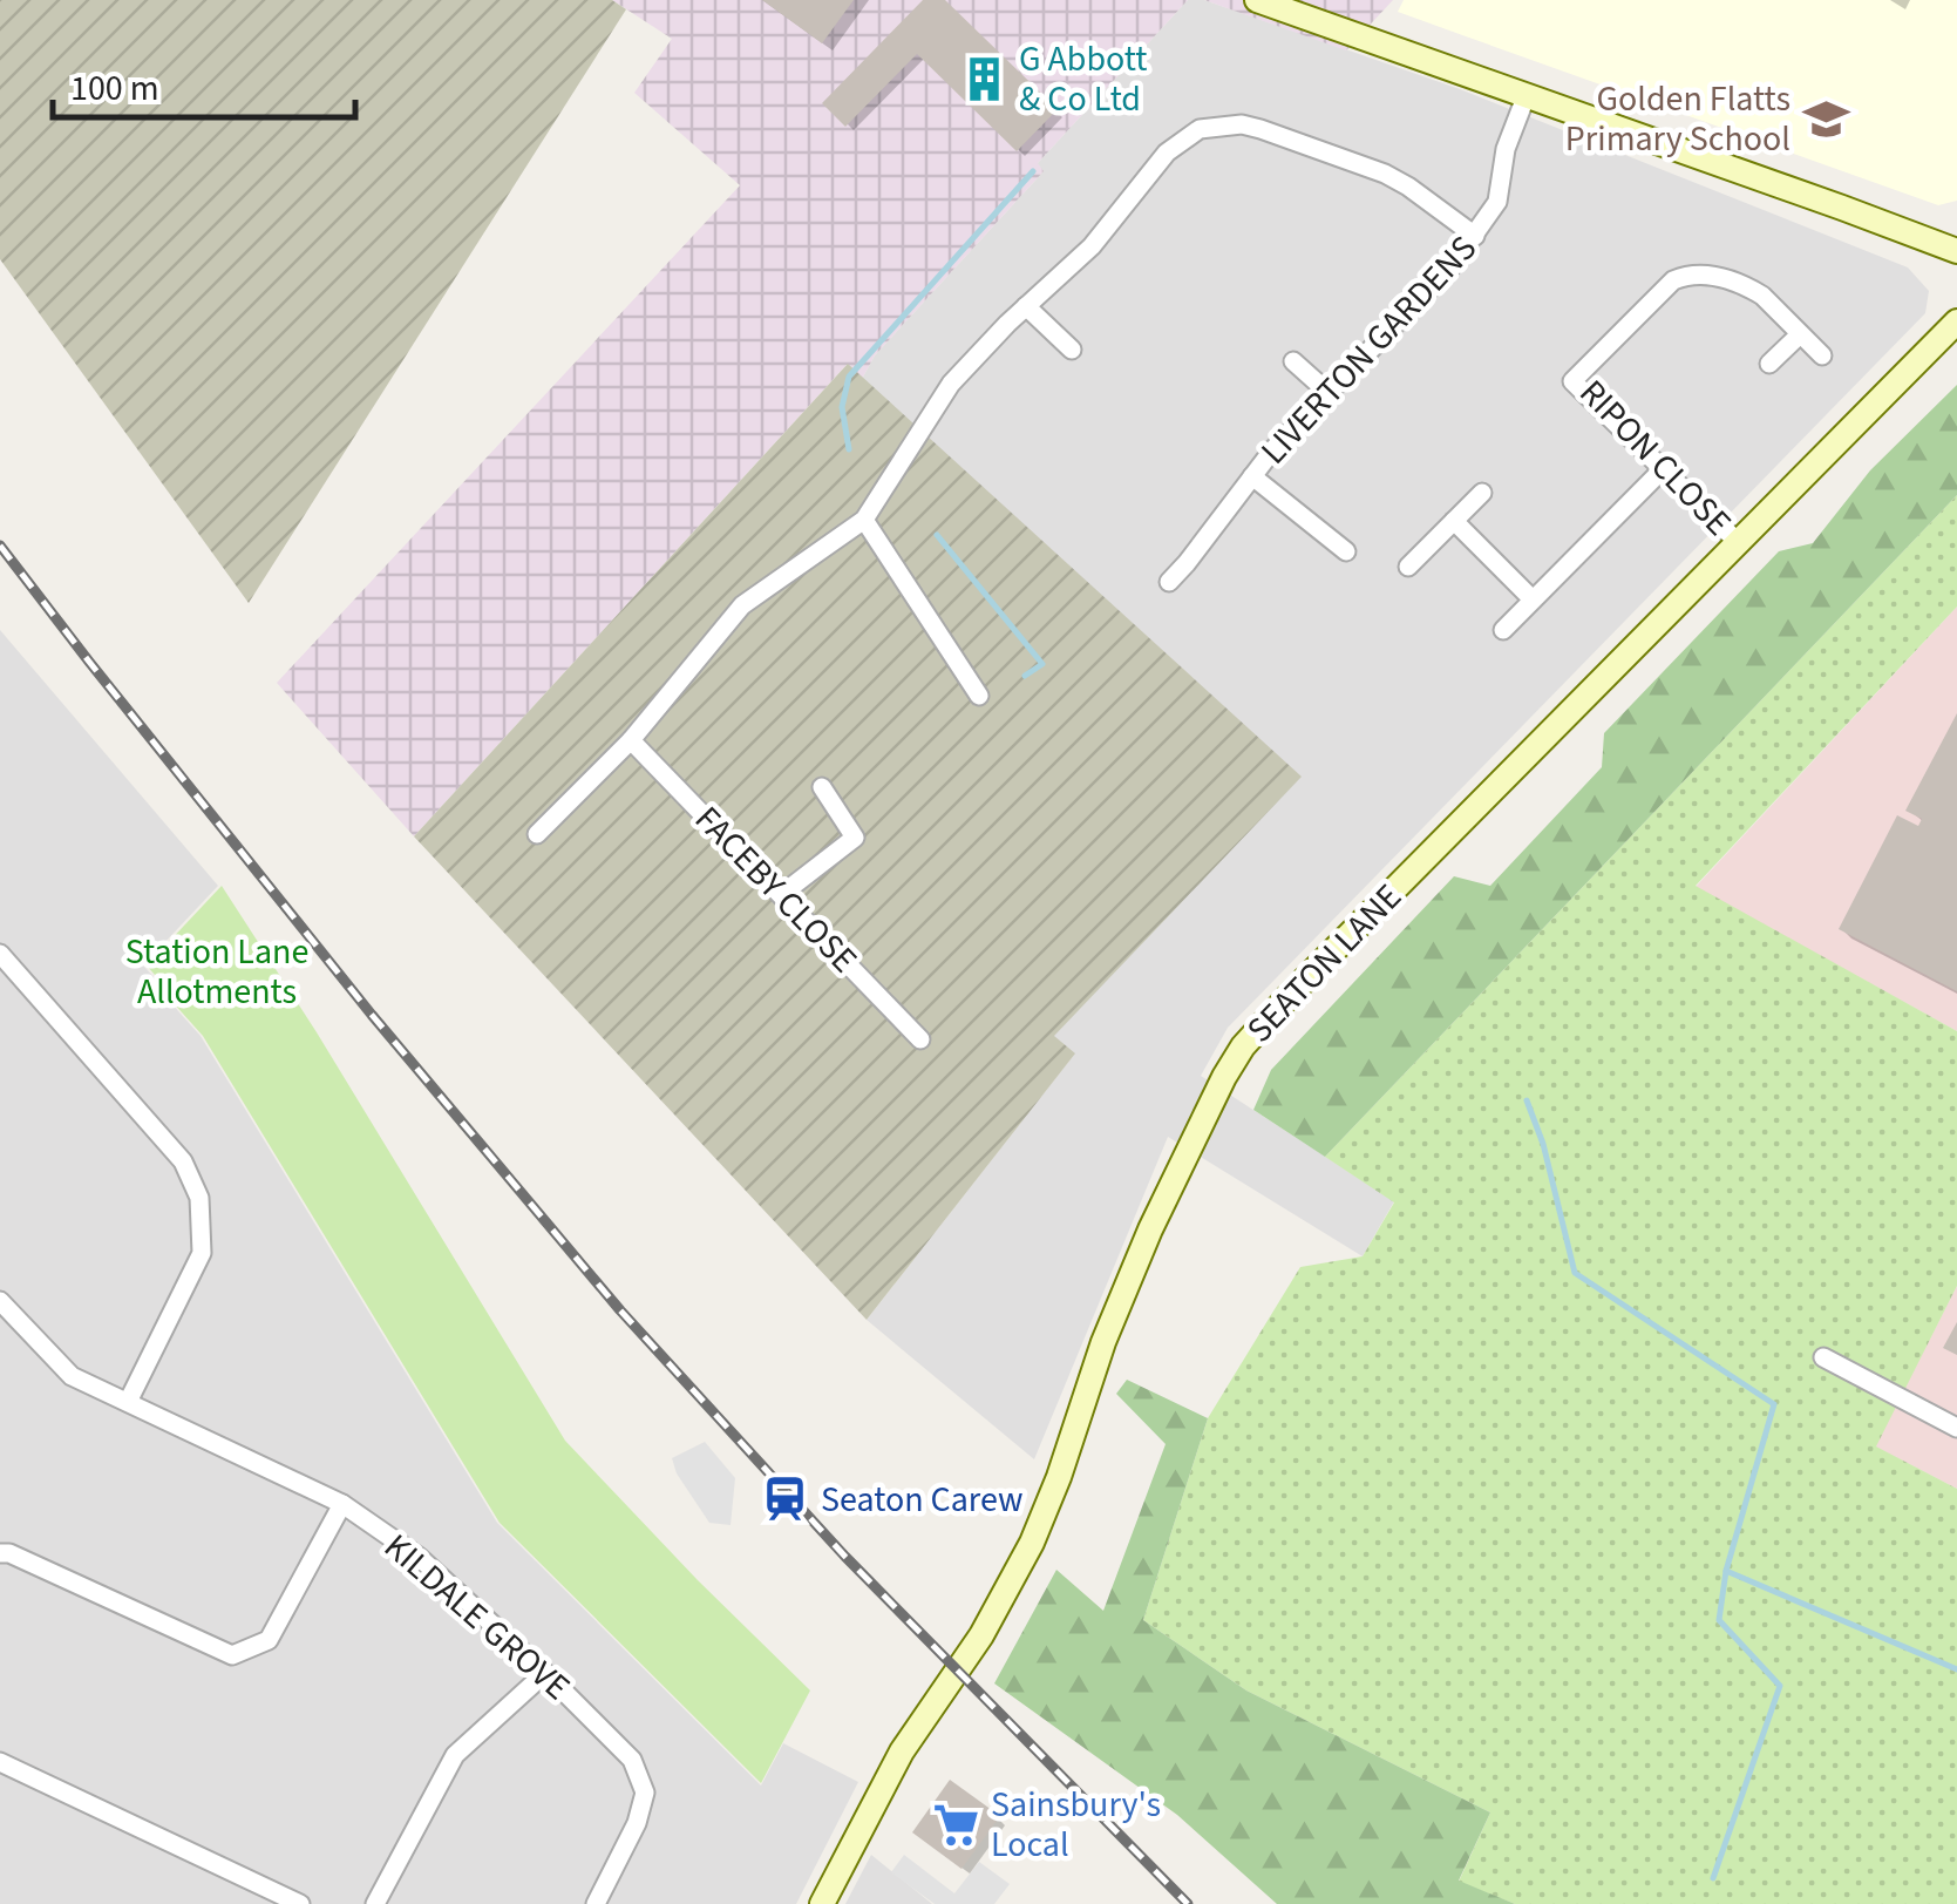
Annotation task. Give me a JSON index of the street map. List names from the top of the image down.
{
  "streets": {
    "main road": ["SEATON LANE"],
    "street": [
      "LIVERTON GARDENS",
      "RIPON CLOSE",
      "FACEBY CLOSE",
      "KILDALE GROVE"
    ]
  },
  "crossings": [
    ["RIPON CLOSE", "SEATON LANE"]
  ],
  "parks": ["Station Lane Allotments"],
  "places": {
    "building": ["G Abbott & Co Ltd"],
    "school or university": ["Golden Flatts Primary School"],
    "station": ["Seaton Carew"],
    "supermarket": ["Sainsbury's Local"]
  },
  "scale_bar": "100 m"
}
